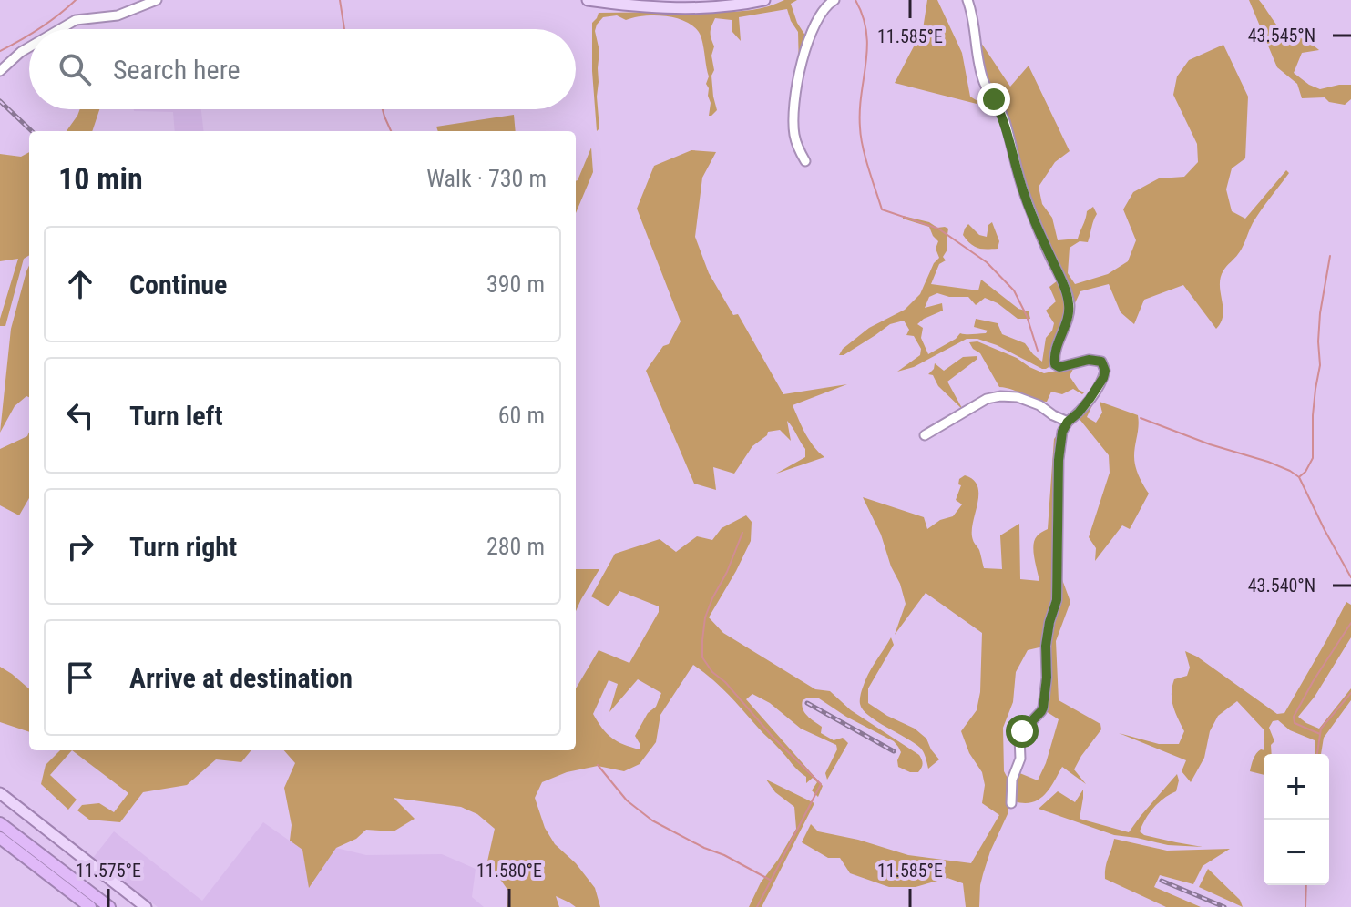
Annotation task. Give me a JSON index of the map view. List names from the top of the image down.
{
  "page": {
    "search": "Search here",
    "heading": ["10 min", "Walk · 730 m"],
    "list": [
      ["Continue", "390 m"],
      ["Turn left", "60 m"],
      ["Turn right", "280 m"],
      "Arrive at destination"
    ],
    "map_buttons": ["+", "−"]
  },
  "coordinates": [
    "43.545°N",
    "11.585°E",
    "43.540°N",
    "11.575°E",
    "11.580°E"
  ]
}
